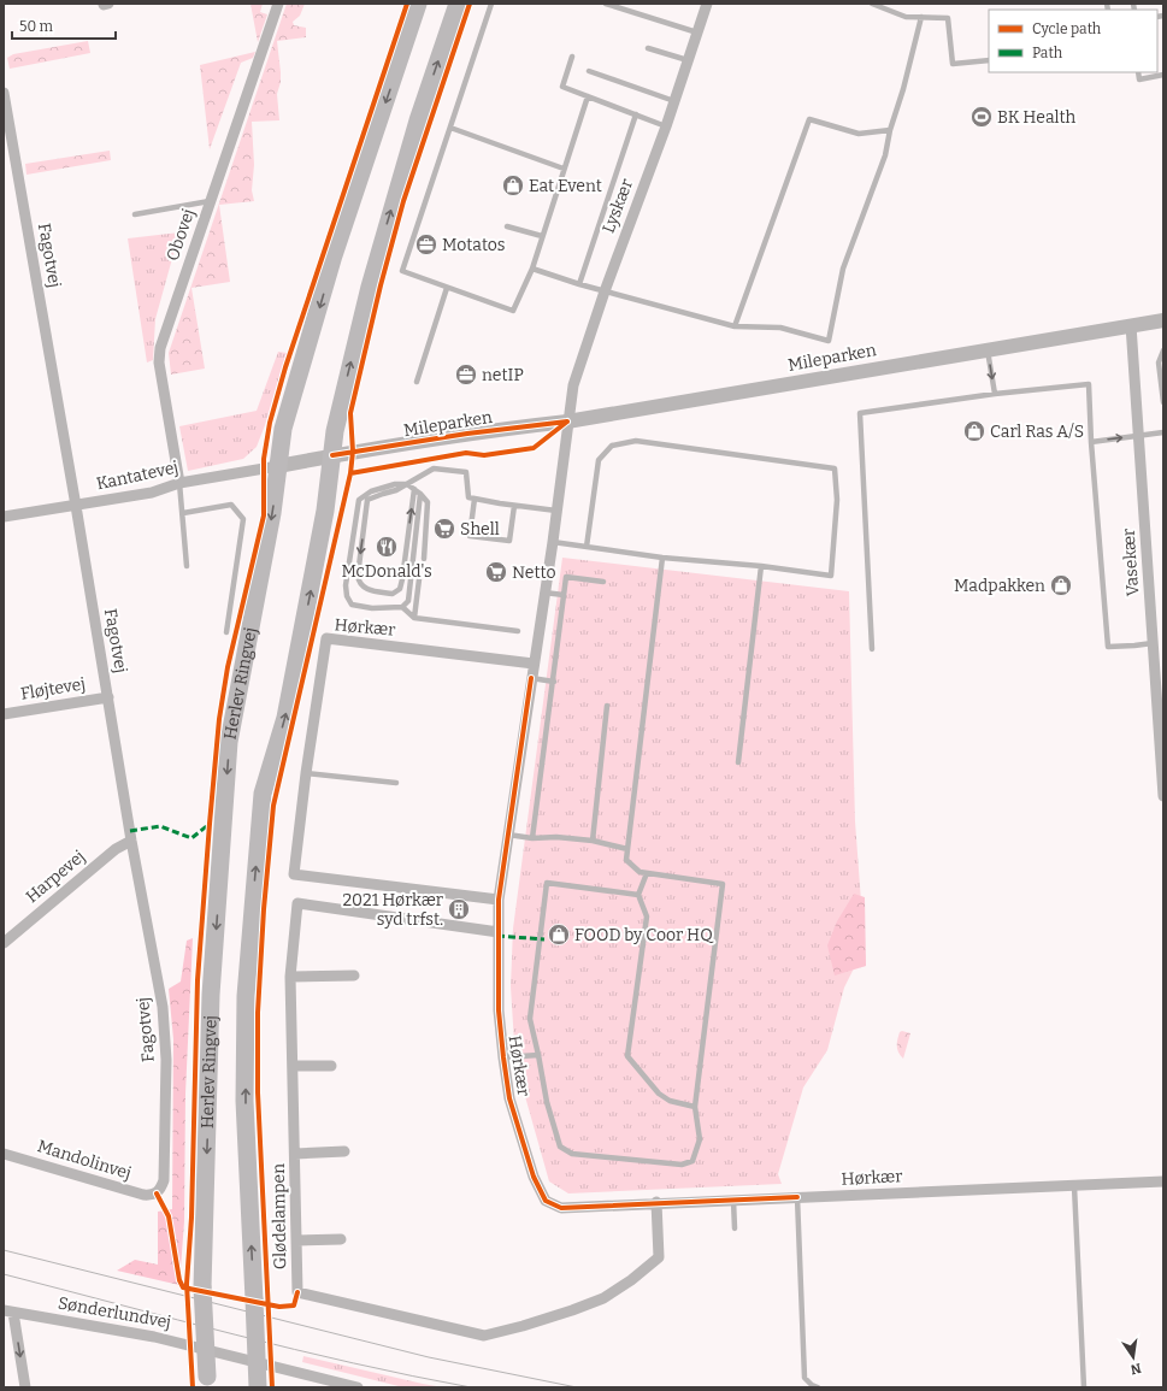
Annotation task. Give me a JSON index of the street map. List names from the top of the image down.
{
  "streets": {
    "main road": ["Herlev Ringvej"],
    "street": [
      "Lyskær",
      "Obovej",
      "Fagotvej",
      "Mileparken",
      "Kantatevej",
      "Vasekær",
      "Hørkær",
      "Fløjtevej",
      "Harpevej",
      "Mandolinvej",
      "Glødelampen",
      "Sønderlundvej"
    ]
  },
  "crossings": [
    ["Lyskær", "Mileparken"],
    ["Lyskær", "Hørkær"],
    ["Obovej", "Kantatevej"],
    ["Fagotvej", "Kantatevej"],
    ["Fagotvej", "Fløjtevej"],
    ["Fagotvej", "Harpevej"],
    ["Fagotvej", "Mandolinvej"],
    ["Mileparken", "Kantatevej"],
    ["Mileparken", "Vasekær"],
    ["Mileparken", "Hørkær"],
    ["Mileparken", "Herlev Ringvej"],
    ["Kantatevej", "Herlev Ringvej"],
    ["Hørkær", "Glødelampen"]
  ],
  "places": {
    "sports": ["BK Health"],
    "shop": [
      "Eat Event",
      "Carl Ras A/S",
      "Madpakken",
      "FOOD by Coor HQ"
    ],
    "office": ["Motatos", "netIP"],
    "supermarket": ["Shell", "Netto"],
    "restaurant": ["McDonald's"],
    "building": ["2021 Hørkær syd trfst."]
  },
  "legend": ["Cycle path", "Path"],
  "scale_bar": "50 m",
  "north": "bottom"
}
